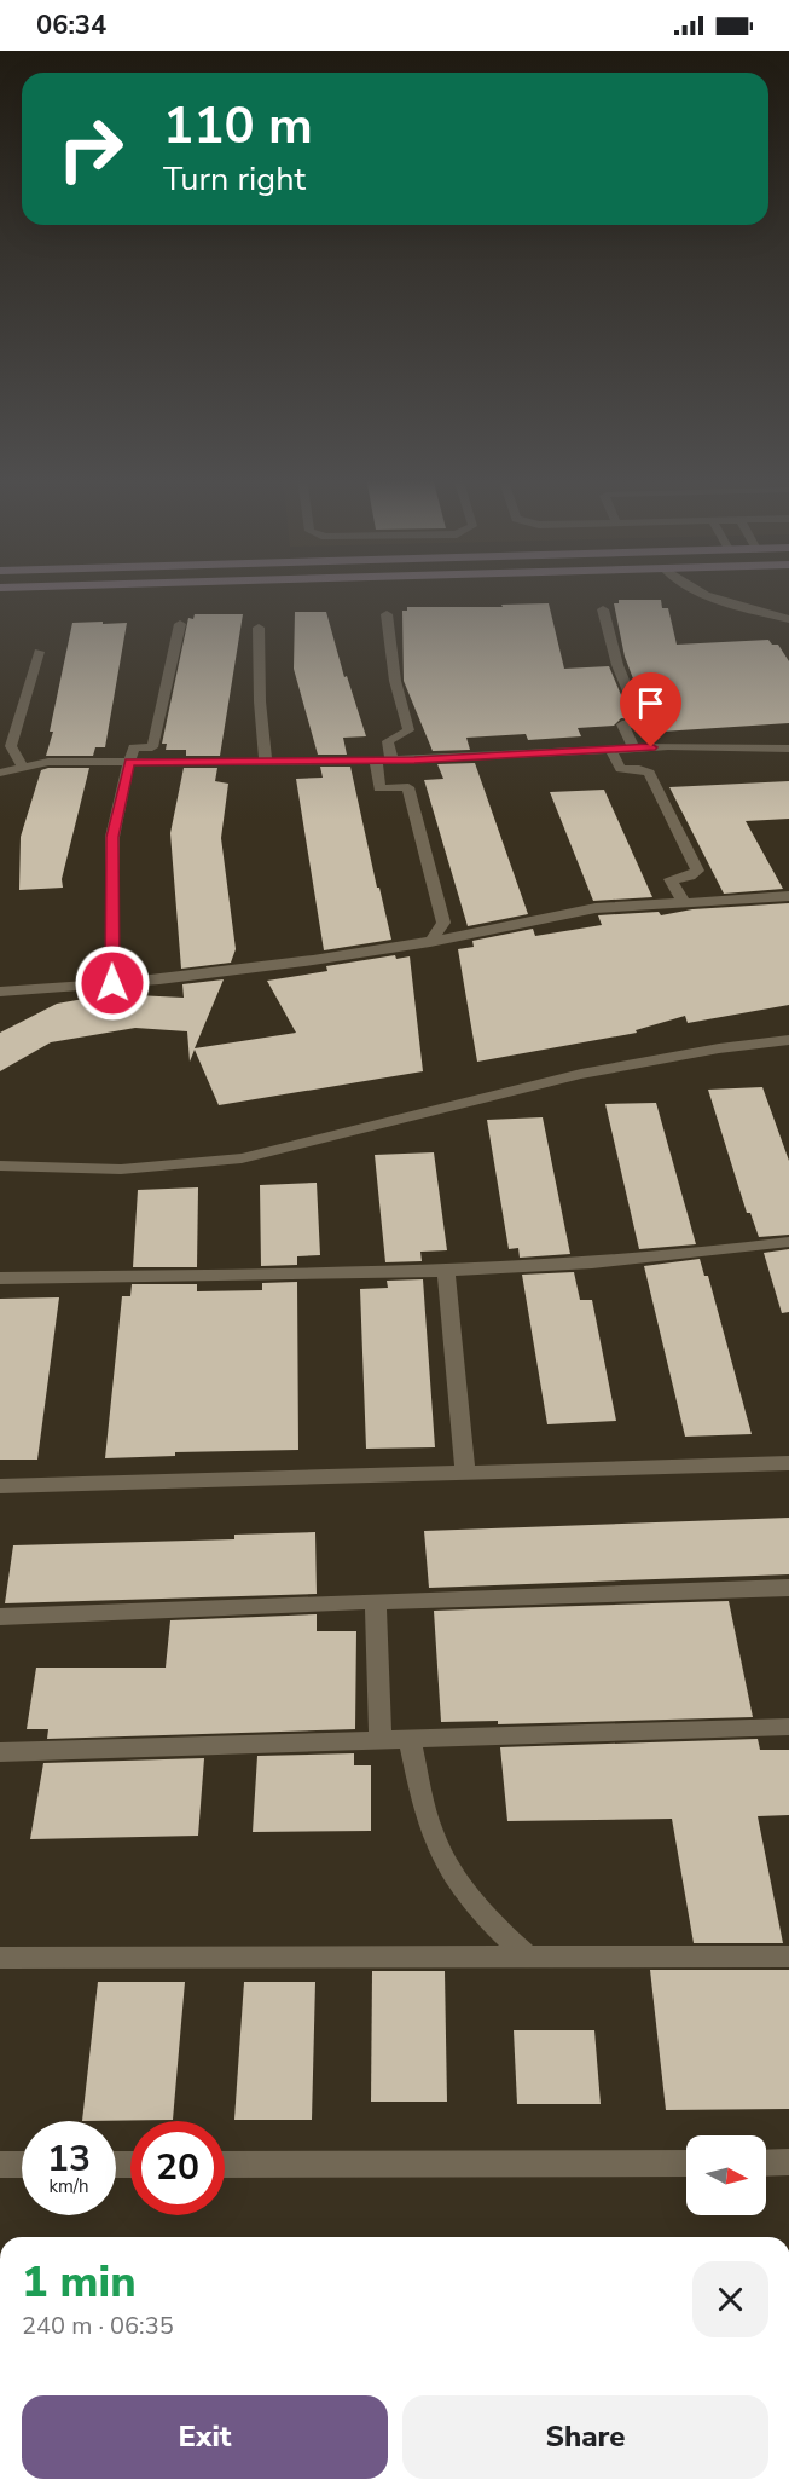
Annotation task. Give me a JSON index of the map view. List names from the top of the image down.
{
  "north": "right",
  "page": {
    "status": "06:34",
    "turn": ["110 m", "Turn right"],
    "speed": "13 km/h",
    "limit": "20",
    "heading": ["1 min", "240 m · 06:35"],
    "buttons": ["Exit", "Share"]
  }
}
